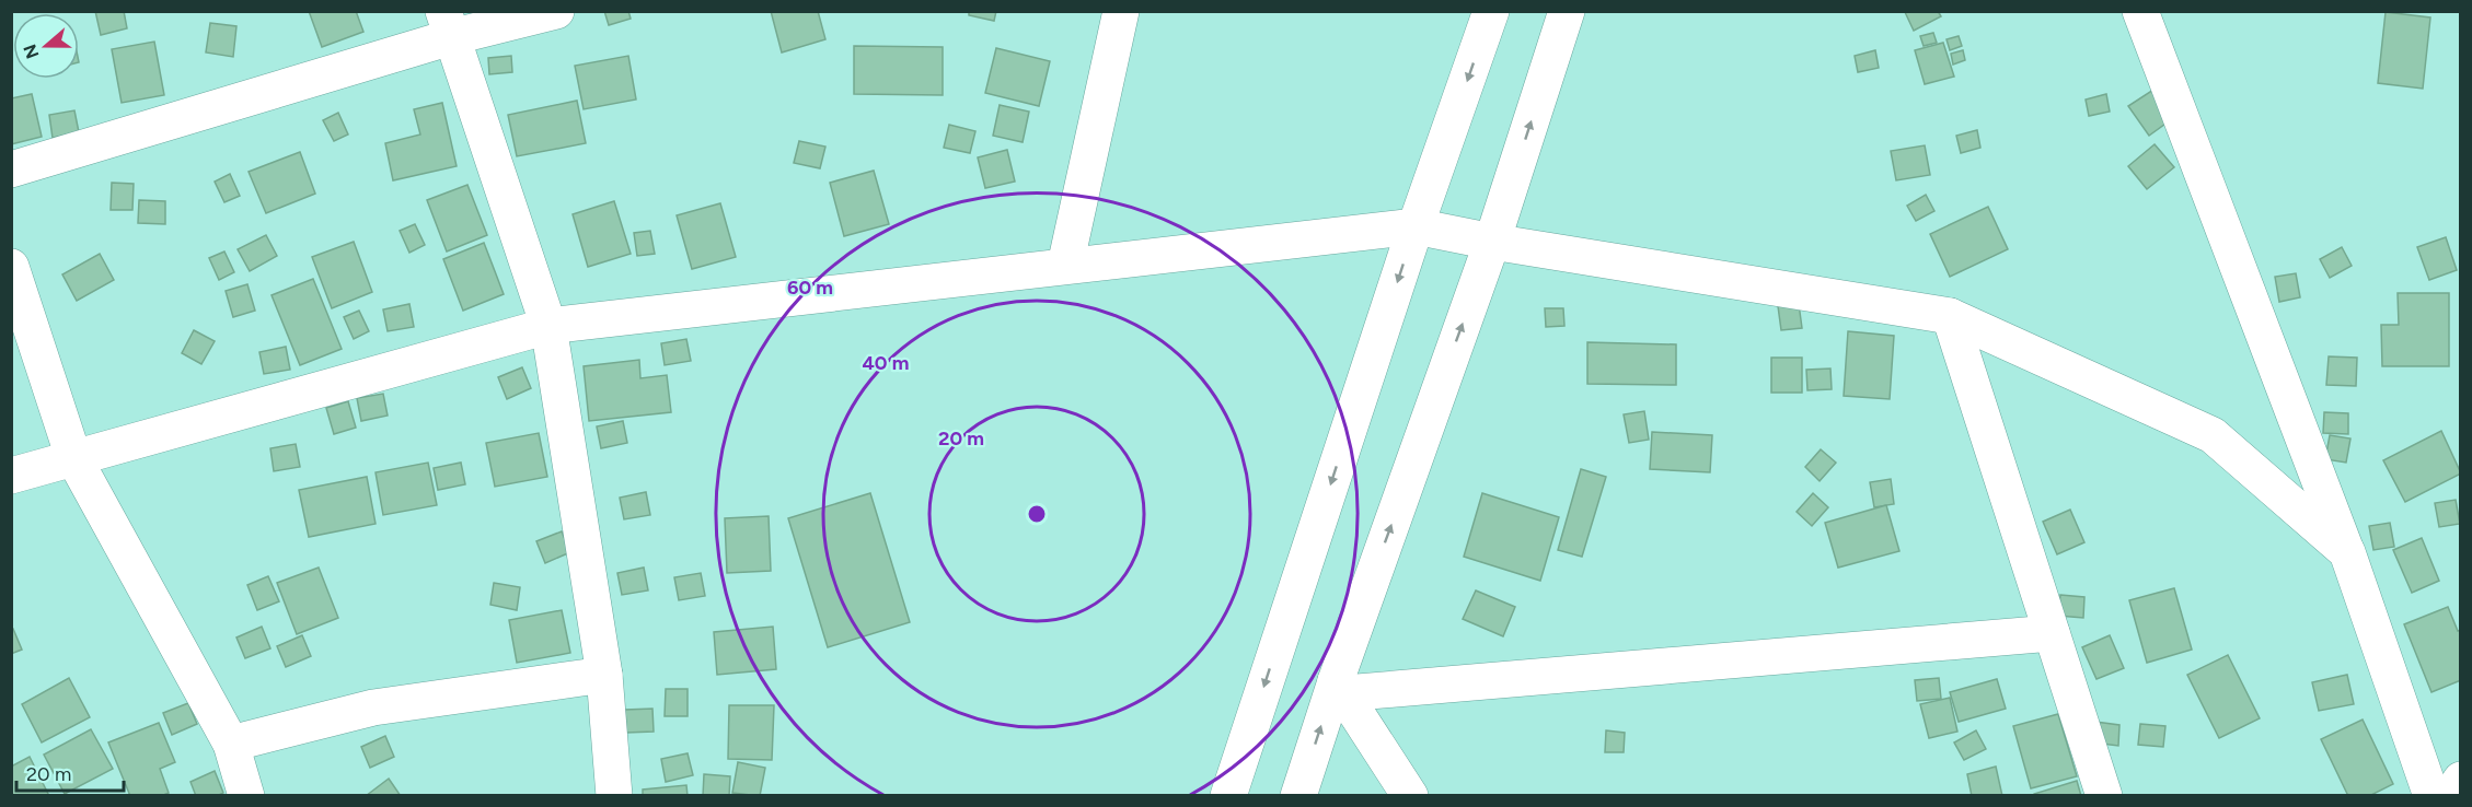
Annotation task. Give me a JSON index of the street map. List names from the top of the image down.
{
  "scale_bar": "20 m",
  "north": "left",
  "rings": ["60 m", "40 m", "20 m"]
}
